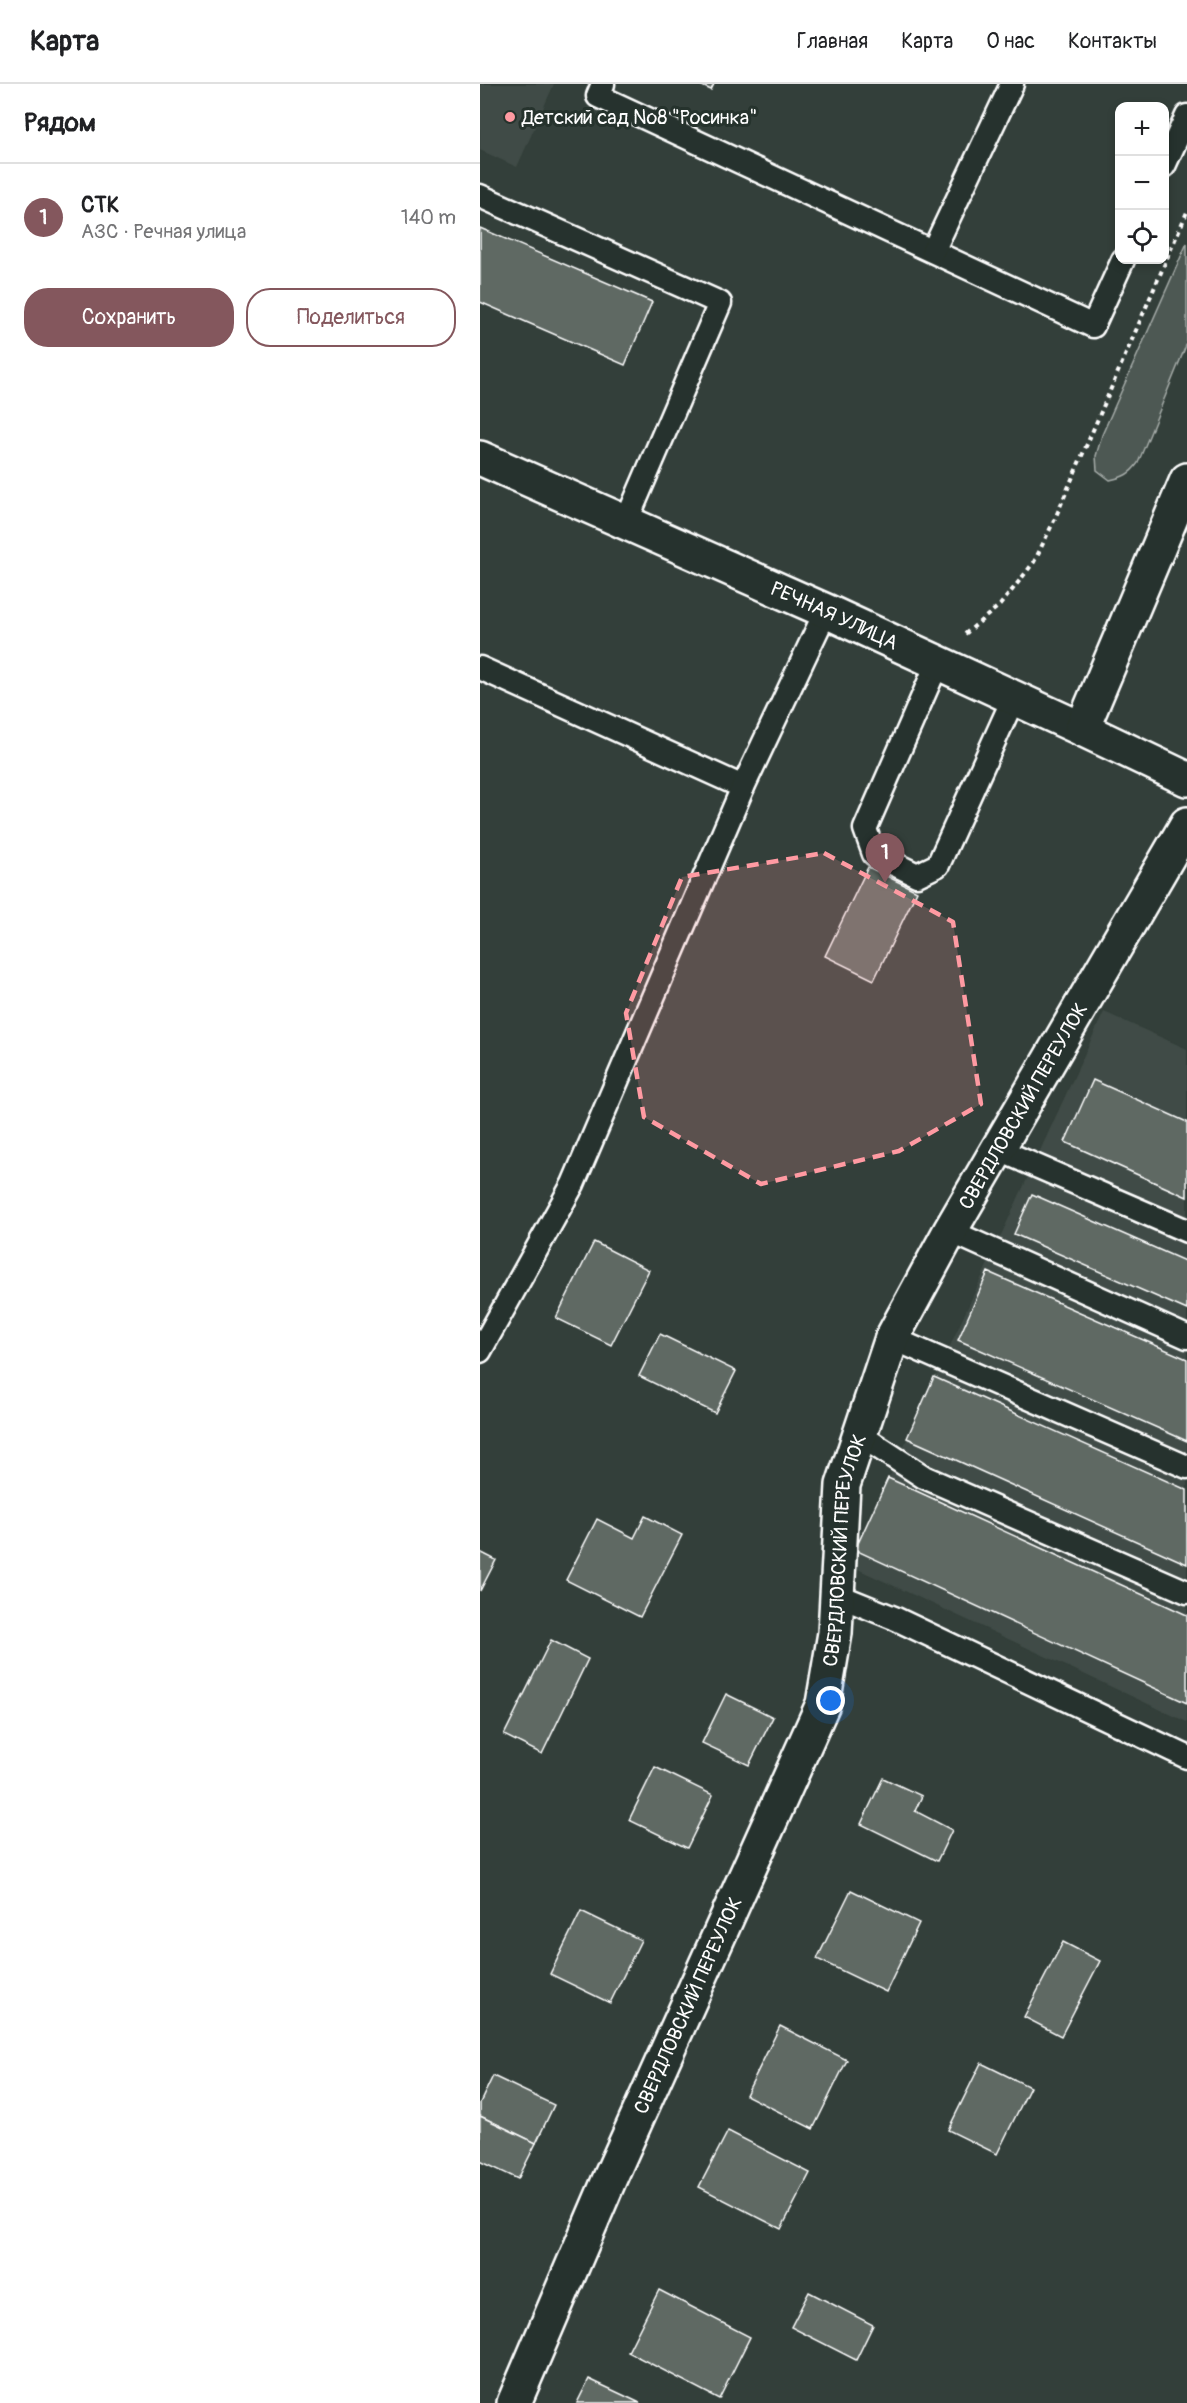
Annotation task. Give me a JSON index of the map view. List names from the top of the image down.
{
  "streets": {
    "street": ["РЕЧНАЯ УЛИЦА", "СВЕРДЛОВСКИЙ ПЕРЕУЛОК"]
  },
  "places": ["Детский сад №8 \"Росинка\""],
  "page": {
    "header": "Карта",
    "nav": [
      "Главная",
      "Карта",
      "О нас",
      "Контакты"
    ],
    "heading": "Рядом",
    "map_buttons": ["+", "−"],
    "list": [
      {
        "mark": "1",
        "name": "СТК",
        "note": "АЗС · Речная улица",
        "value": "140 m"
      }
    ],
    "buttons": ["Сохранить", "Поделиться"],
    "pins": "1"
  }
}
